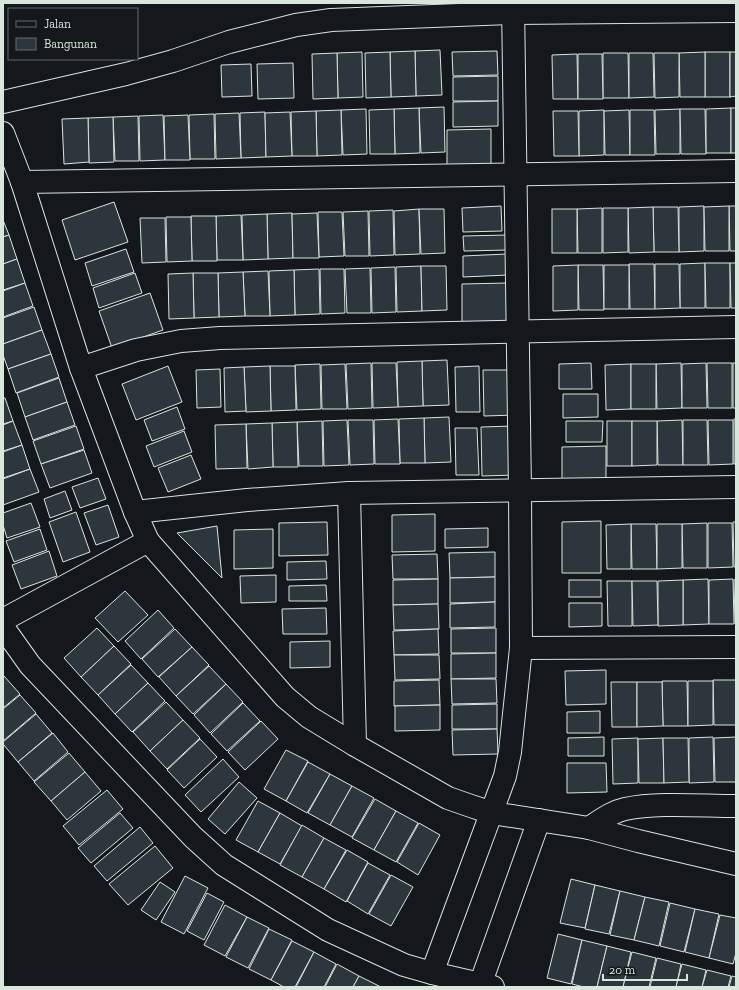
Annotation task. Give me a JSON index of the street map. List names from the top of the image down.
{
  "legend": ["Jalan", "Bangunan"],
  "scale_bar": "20 m"
}
